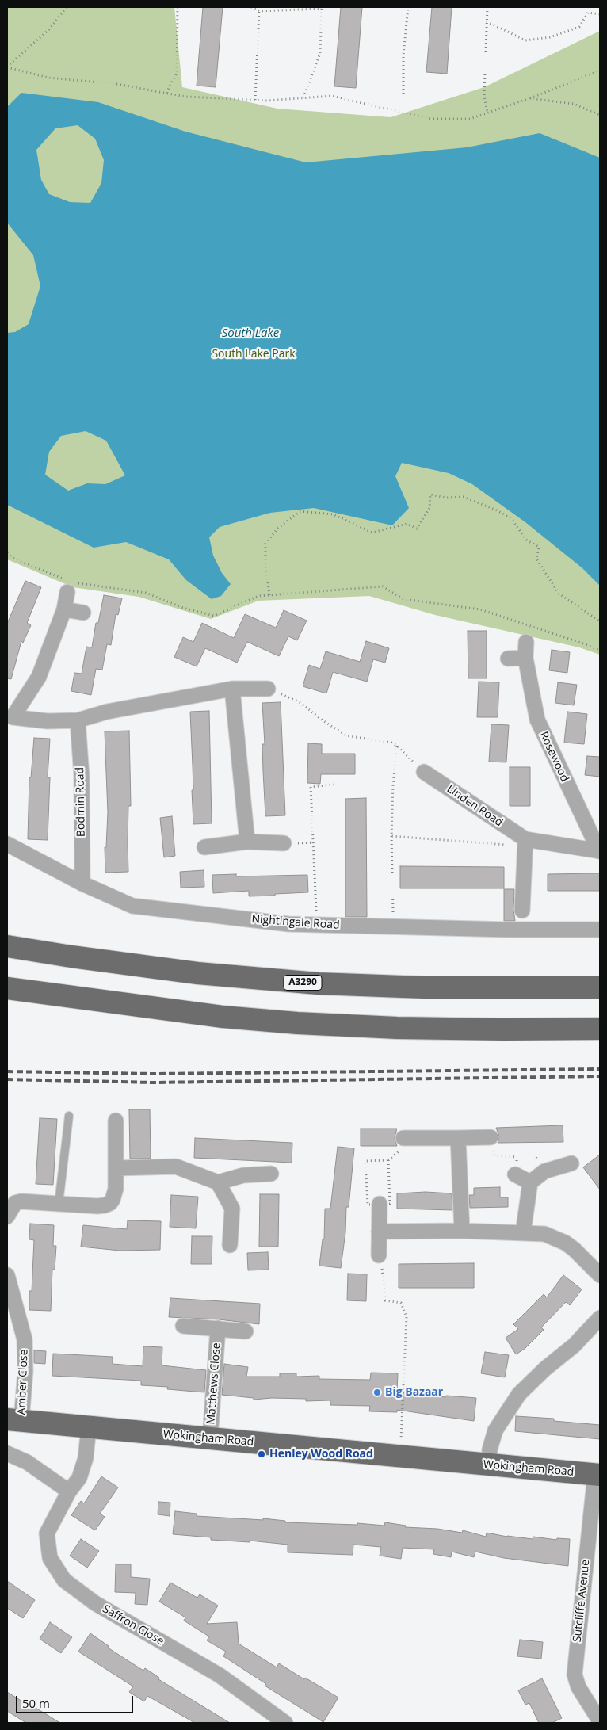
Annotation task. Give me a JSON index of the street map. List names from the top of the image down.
{
  "streets": {
    "main road": ["A3290", "Wokingham Road"],
    "street": [
      "Rosewood",
      "Bodmin Road",
      "Linden Road",
      "Nightingale Road",
      "Amber Close",
      "Matthews Close",
      "Sutcliffe Avenue",
      "Saffron Close"
    ]
  },
  "crossings": [
    ["Rosewood", "Linden Road"],
    ["Bodmin Road", "Nightingale Road"],
    ["Amber Close", "Wokingham Road"],
    ["Matthews Close", "Wokingham Road"],
    ["Wokingham Road", "Sutcliffe Avenue"],
    ["Wokingham Road", "Saffron Close"]
  ],
  "water": ["South Lake"],
  "parks": ["South Lake Park"],
  "places": ["Big Bazaar", "Henley Wood Road"],
  "scale_bar": "50 m"
}
